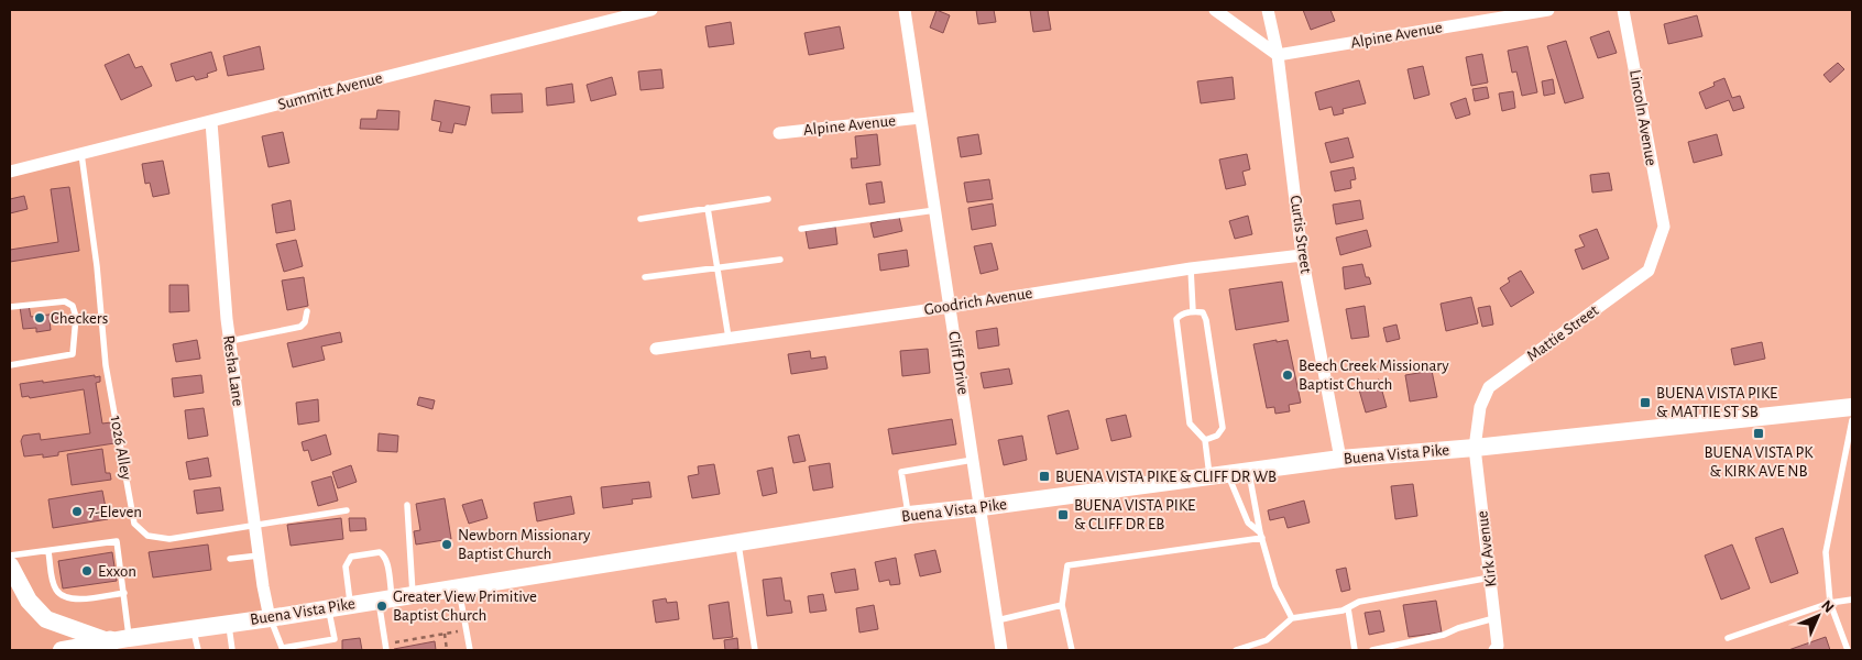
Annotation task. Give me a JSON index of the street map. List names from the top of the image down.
{
  "streets": {
    "main road": ["Buena Vista Pike"],
    "street": [
      "Alpine Avenue",
      "Summitt Avenue",
      "Lincoln Avenue",
      "Curtis Street",
      "Goodrich Avenue",
      "Mattie Street",
      "Cliff Drive",
      "Resha Lane",
      "Kirk Avenue"
    ],
    "lane": ["1026 Alley"]
  },
  "crossings": [
    ["Alpine Avenue", "Curtis Street"],
    ["Alpine Avenue", "Cliff Drive"],
    ["Summitt Avenue", "Resha Lane"],
    ["Summitt Avenue", "1026 Alley"],
    ["Lincoln Avenue", "Mattie Street"],
    ["Curtis Street", "Goodrich Avenue"],
    ["Curtis Street", "Buena Vista Pike"],
    ["Goodrich Avenue", "Cliff Drive"],
    ["Mattie Street", "Buena Vista Pike"],
    ["Mattie Street", "Kirk Avenue"],
    ["Cliff Drive", "Buena Vista Pike"],
    ["Resha Lane", "1026 Alley"],
    ["Resha Lane", "Buena Vista Pike"],
    ["Buena Vista Pike", "Kirk Avenue"]
  ],
  "places": {
    "other": [
      "Checkers",
      "Beech Creek Missionary Baptist Church",
      "7-Eleven",
      "Newborn Missionary Baptist Church",
      "Exxon",
      "Greater View Primitive Baptist Church"
    ],
    "transit": [
      "BUENA VISTA PIKE & MATTIE ST SB",
      "BUENA VISTA PK & KIRK AVE NB",
      "BUENA VISTA PIKE & CLIFF DR WB",
      "BUENA VISTA PIKE & CLIFF DR EB"
    ]
  },
  "north": "top right"
}
